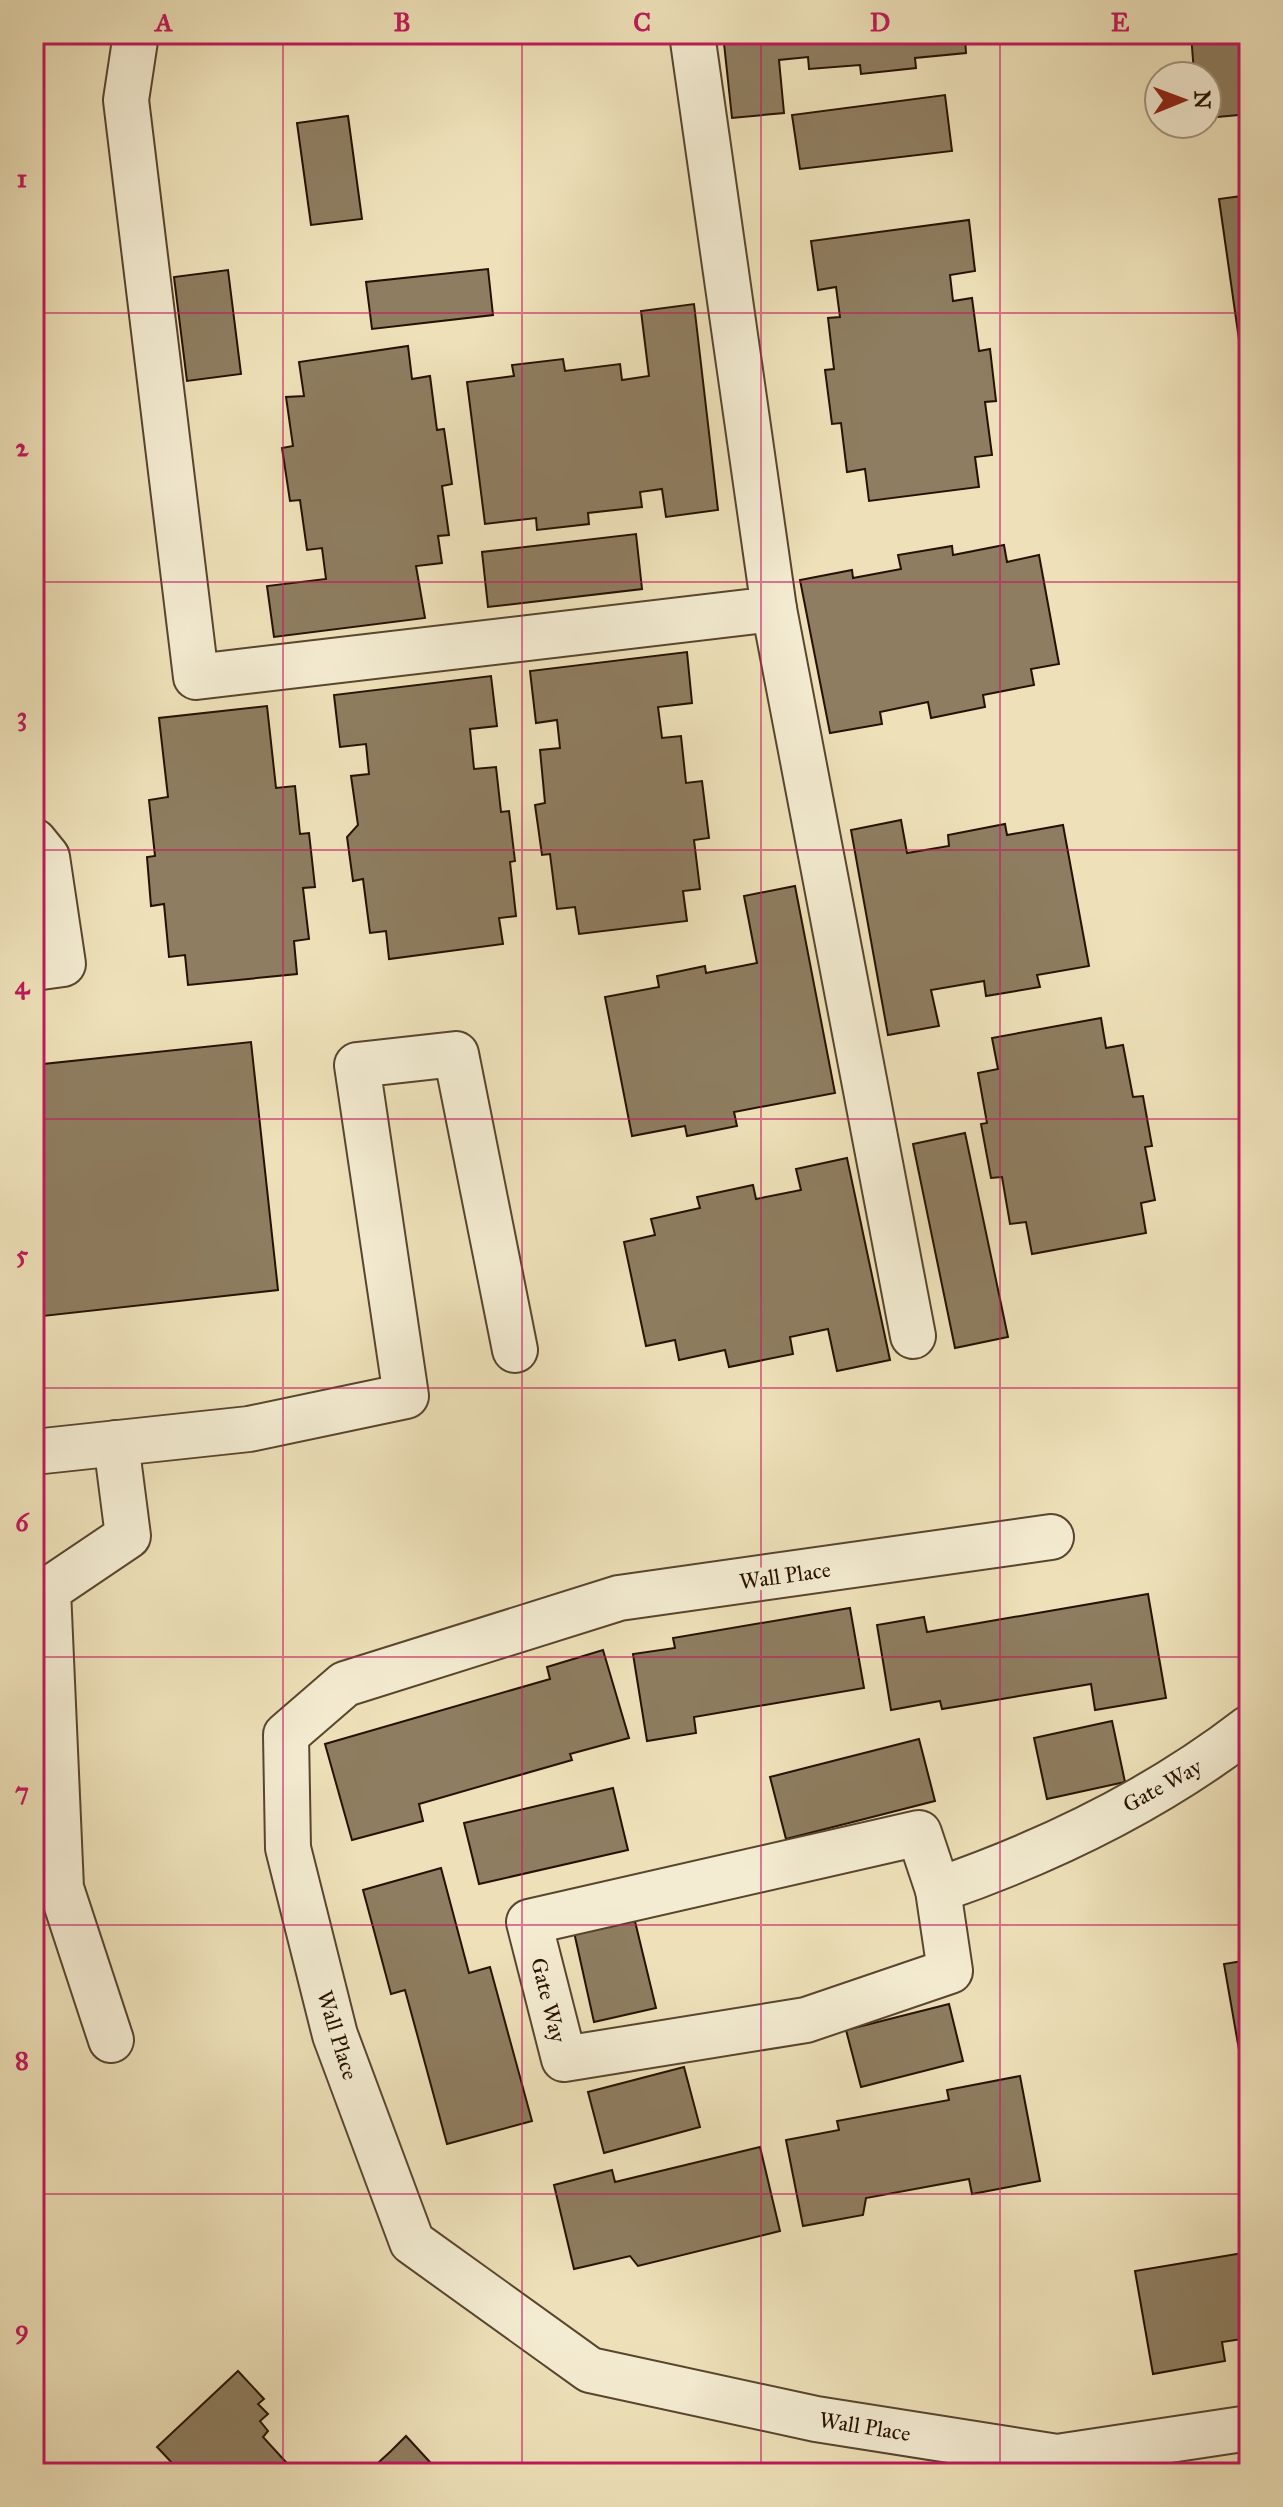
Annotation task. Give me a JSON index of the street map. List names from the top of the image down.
{
  "streets": {
    "street": ["Wall Place", "Gate Way"]
  },
  "north": "right",
  "grid": {
    "columns": [
      "A",
      "B",
      "C",
      "D",
      "E"
    ],
    "rows": [
      "1",
      "2",
      "3",
      "4",
      "5",
      "6",
      "7",
      "8",
      "9"
    ]
  }
}
